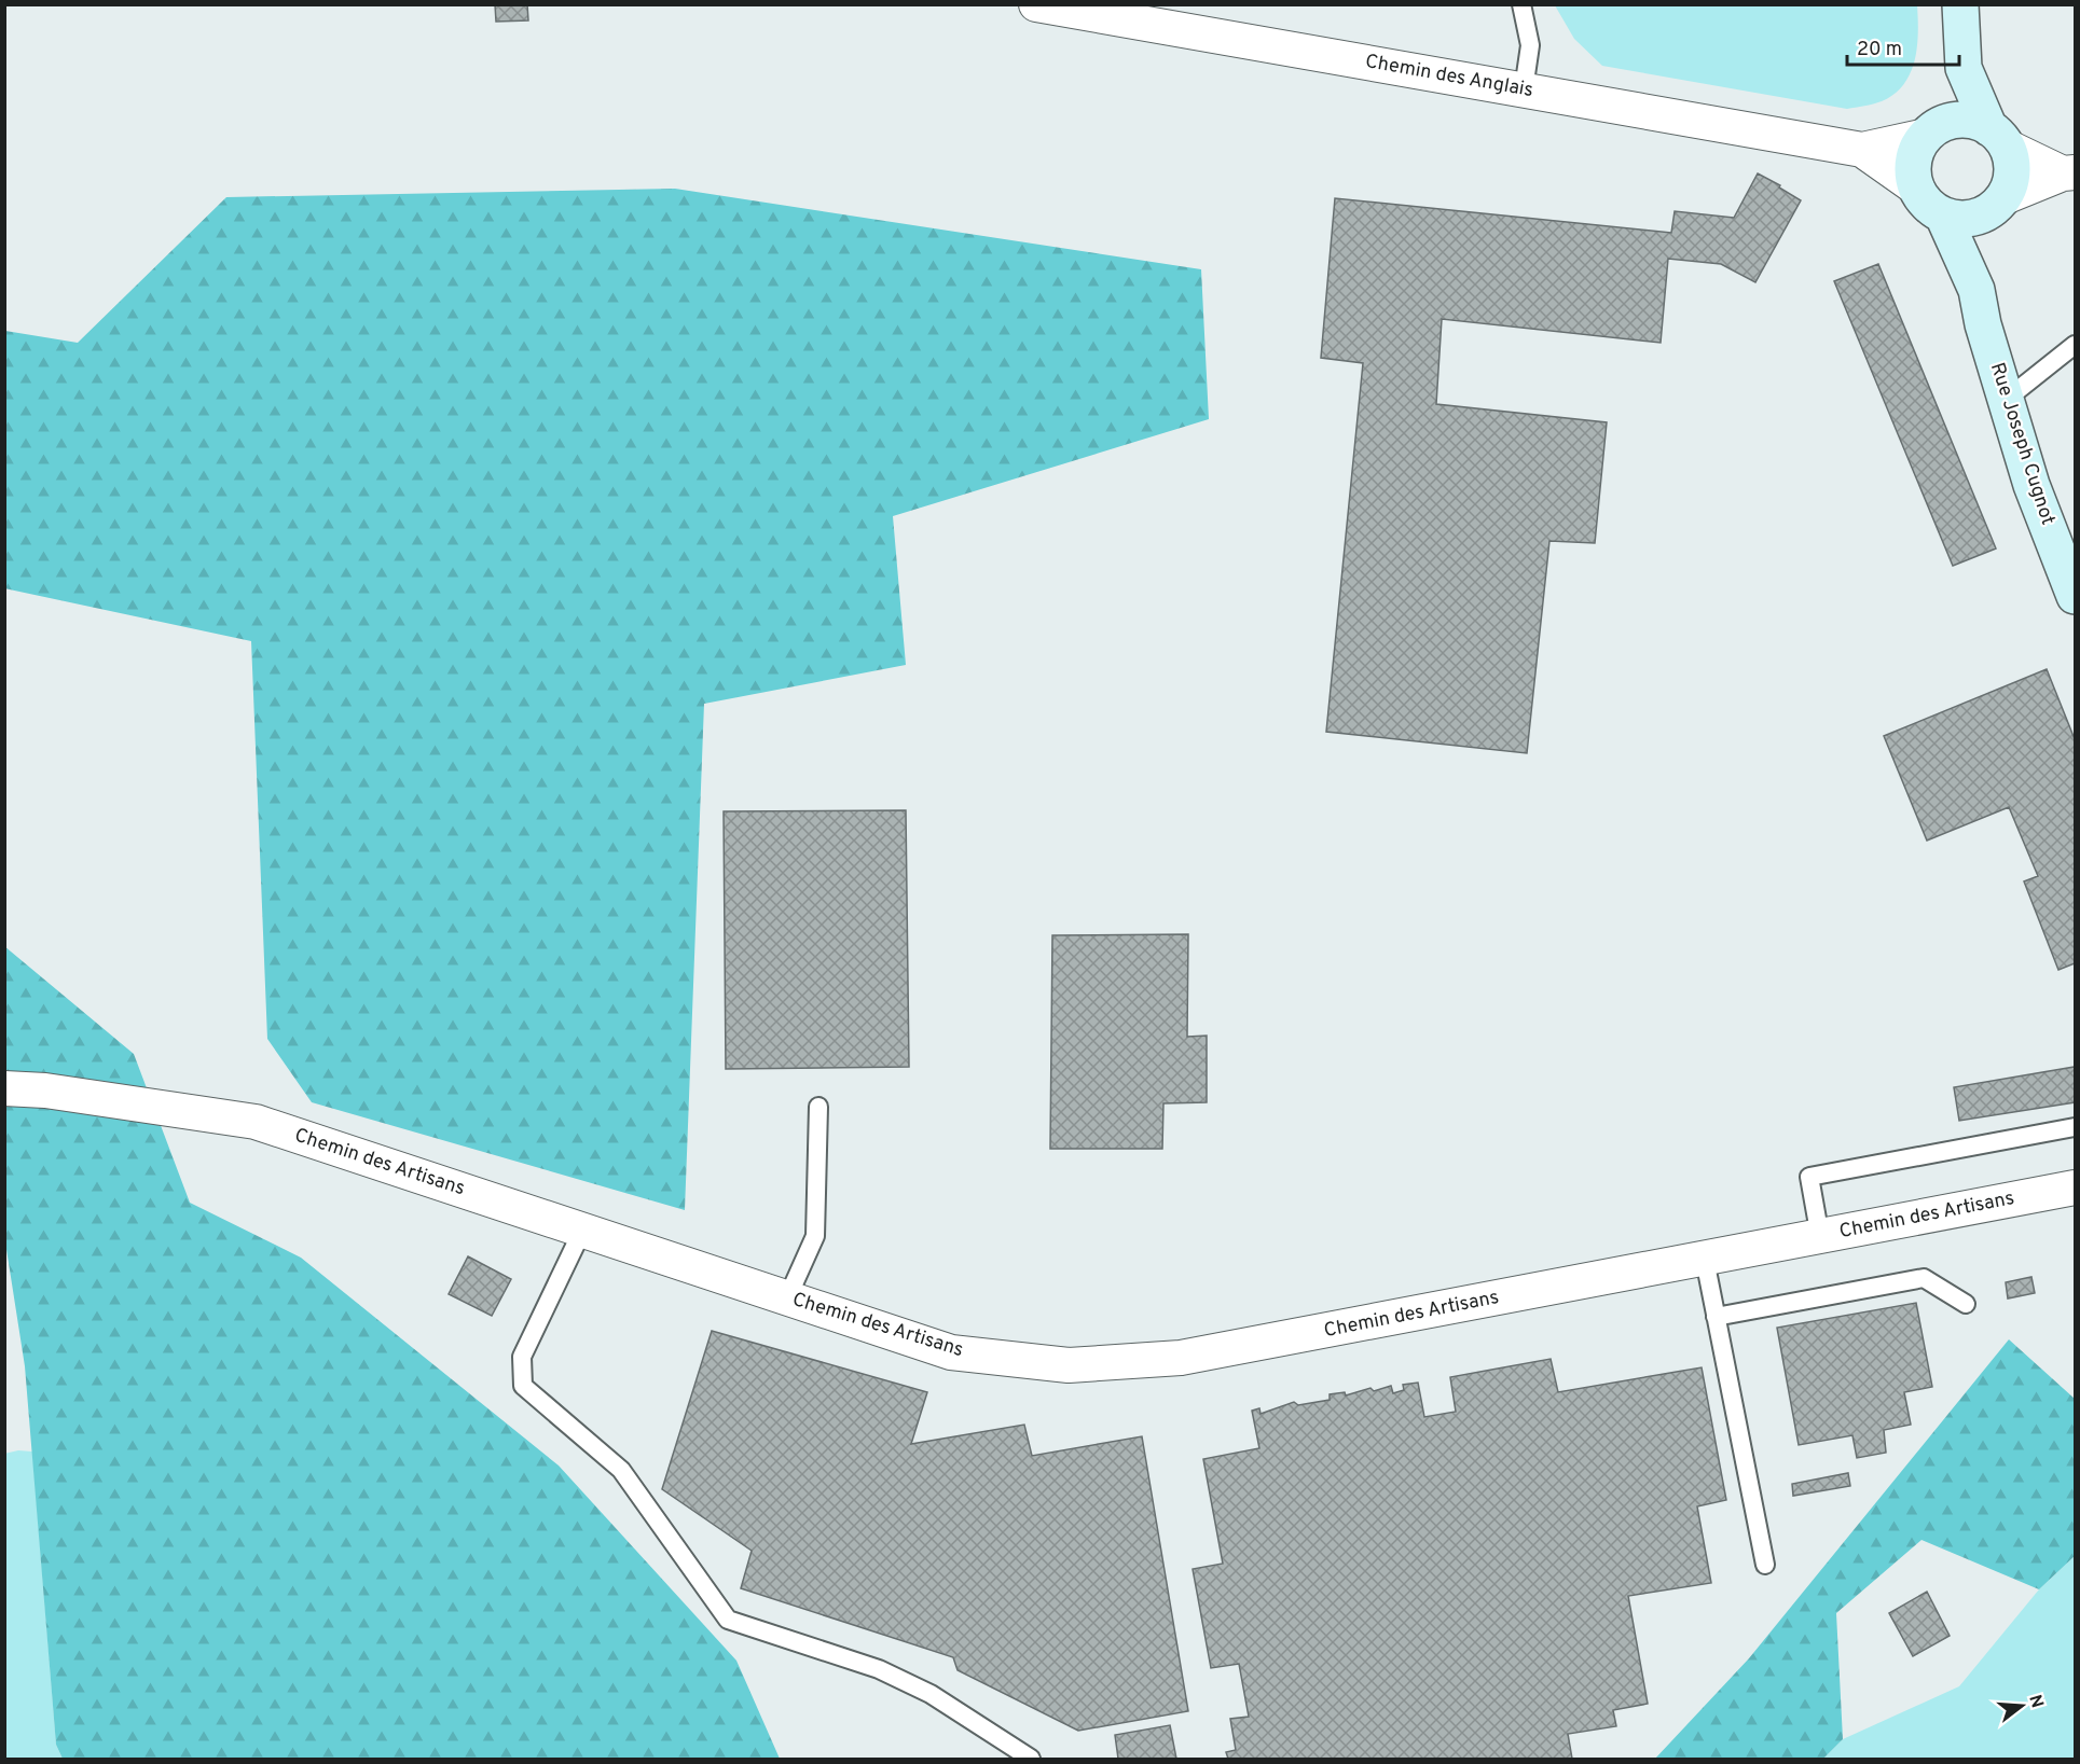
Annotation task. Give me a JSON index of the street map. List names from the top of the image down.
{
  "streets": {
    "main road": ["Rue Joseph Cugnot"],
    "street": ["Chemin des Anglais", "Chemin des Artisans"]
  },
  "crossings": [
    ["Chemin des Anglais", "Rue Joseph Cugnot"]
  ],
  "scale_bar": "20 m",
  "north": "right"
}
